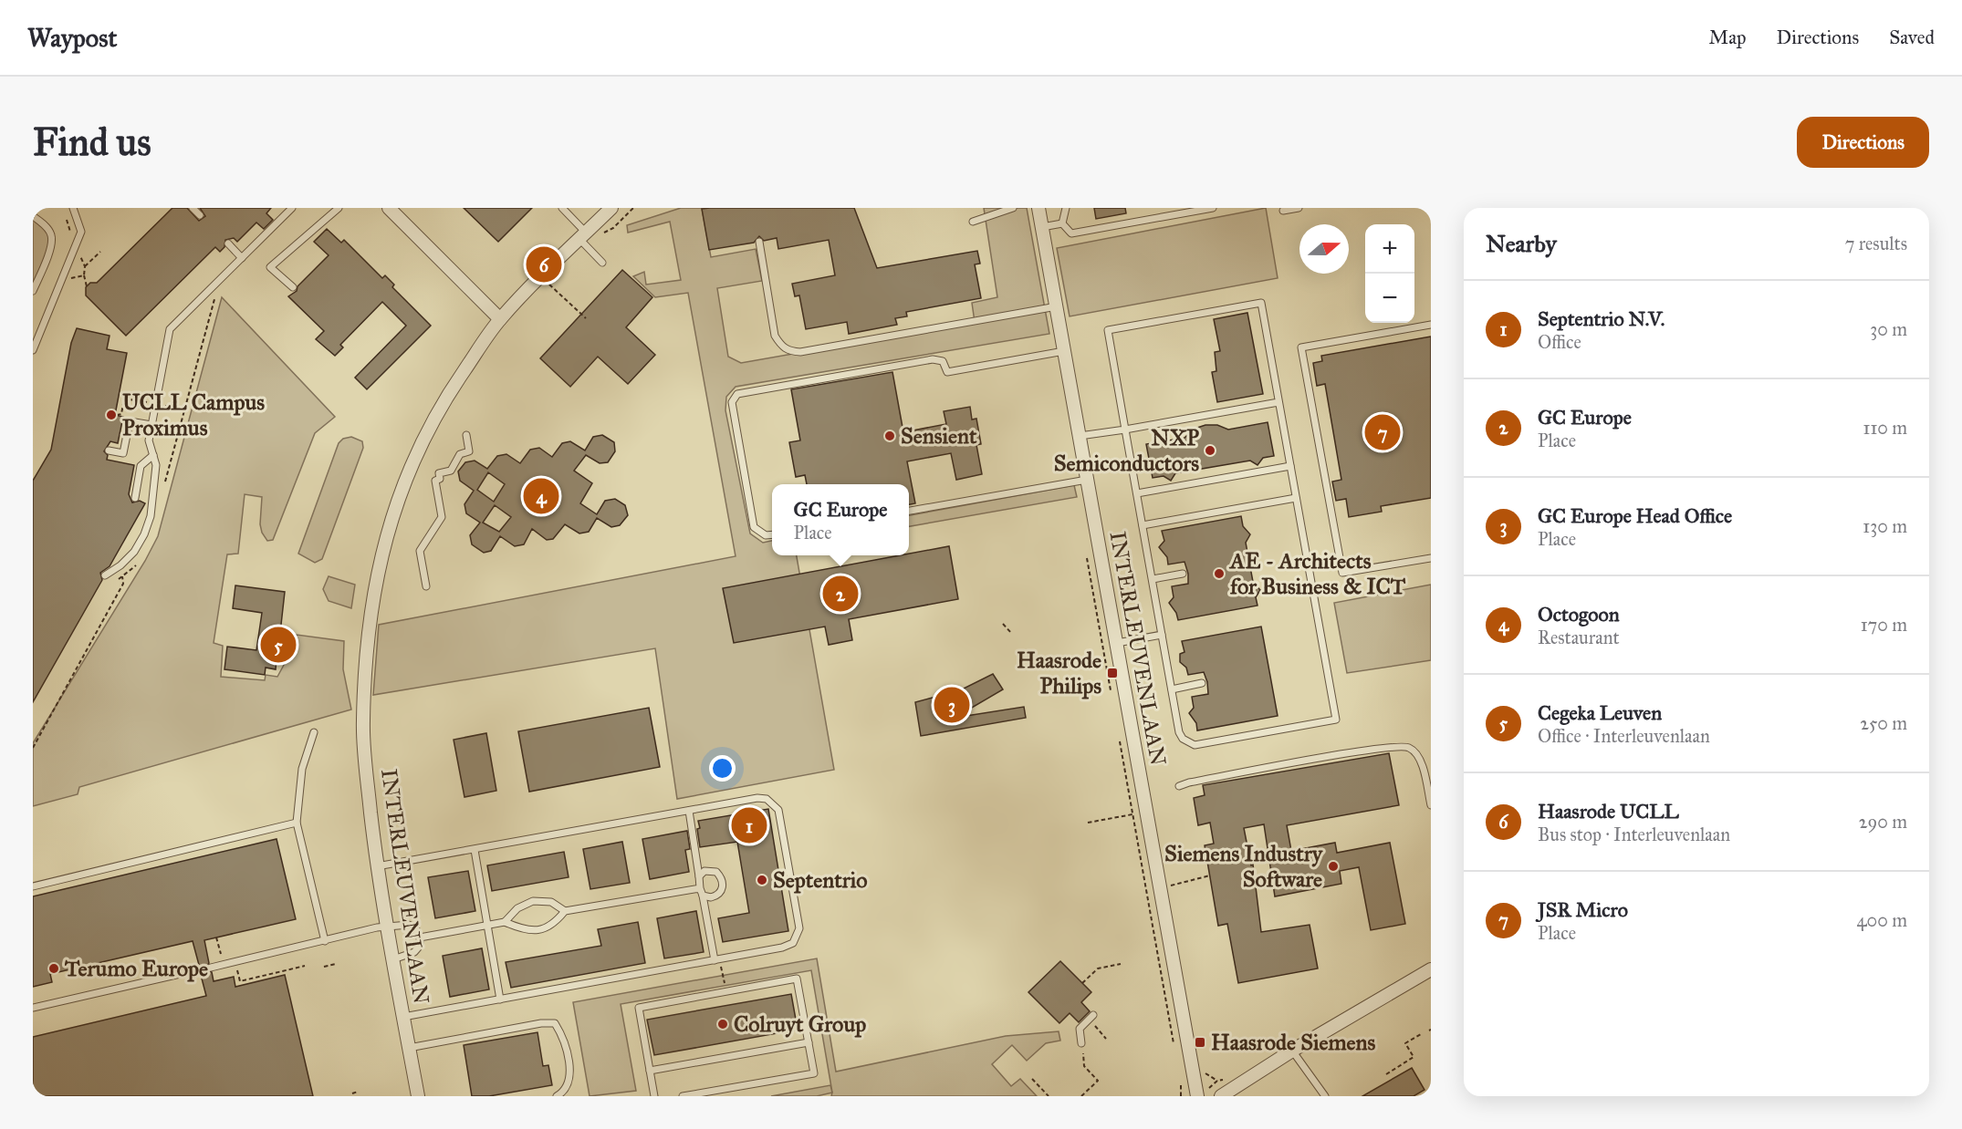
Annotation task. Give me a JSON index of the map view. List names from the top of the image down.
{
  "streets": {
    "street": ["INTERLEUVENLAAN"]
  },
  "places": {
    "other": [
      "UCLL Campus Proximus",
      "Sensient",
      "NXP Semiconductors",
      "AE - Architects for Business & ICT",
      "Siemens Industry Software",
      "Septentrio",
      "Terumo Europe",
      "Colruyt Group"
    ],
    "transit": ["Haasrode Philips", "Haasrode Siemens"]
  },
  "north": "right",
  "page": {
    "header": "Waypost",
    "nav": ["Map", "Directions", "Saved"],
    "buttons": "Directions",
    "title": "Find us",
    "heading": ["Nearby", "7 results"],
    "map_buttons": ["+", "−"],
    "pins": [
      "6",
      "7",
      "4",
      "2",
      "5",
      "3",
      "1"
    ],
    "list": [
      {
        "mark": "1",
        "name": "Septentrio N.V.",
        "note": "Office",
        "value": "30 m"
      },
      {
        "mark": "2",
        "name": "GC Europe",
        "note": "Place",
        "value": "110 m"
      },
      {
        "mark": "3",
        "name": "GC Europe Head Office",
        "note": "Place",
        "value": "130 m"
      },
      {
        "mark": "4",
        "name": "Octogoon",
        "note": "Restaurant",
        "value": "170 m"
      },
      {
        "mark": "5",
        "name": "Cegeka Leuven",
        "note": "Office · Interleuvenlaan",
        "value": "250 m"
      },
      {
        "mark": "6",
        "name": "Haasrode UCLL",
        "note": "Bus stop · Interleuvenlaan",
        "value": "290 m"
      },
      {
        "mark": "7",
        "name": "JSR Micro",
        "note": "Place",
        "value": "400 m"
      }
    ],
    "popup": ["GC Europe", "Place"]
  }
}
